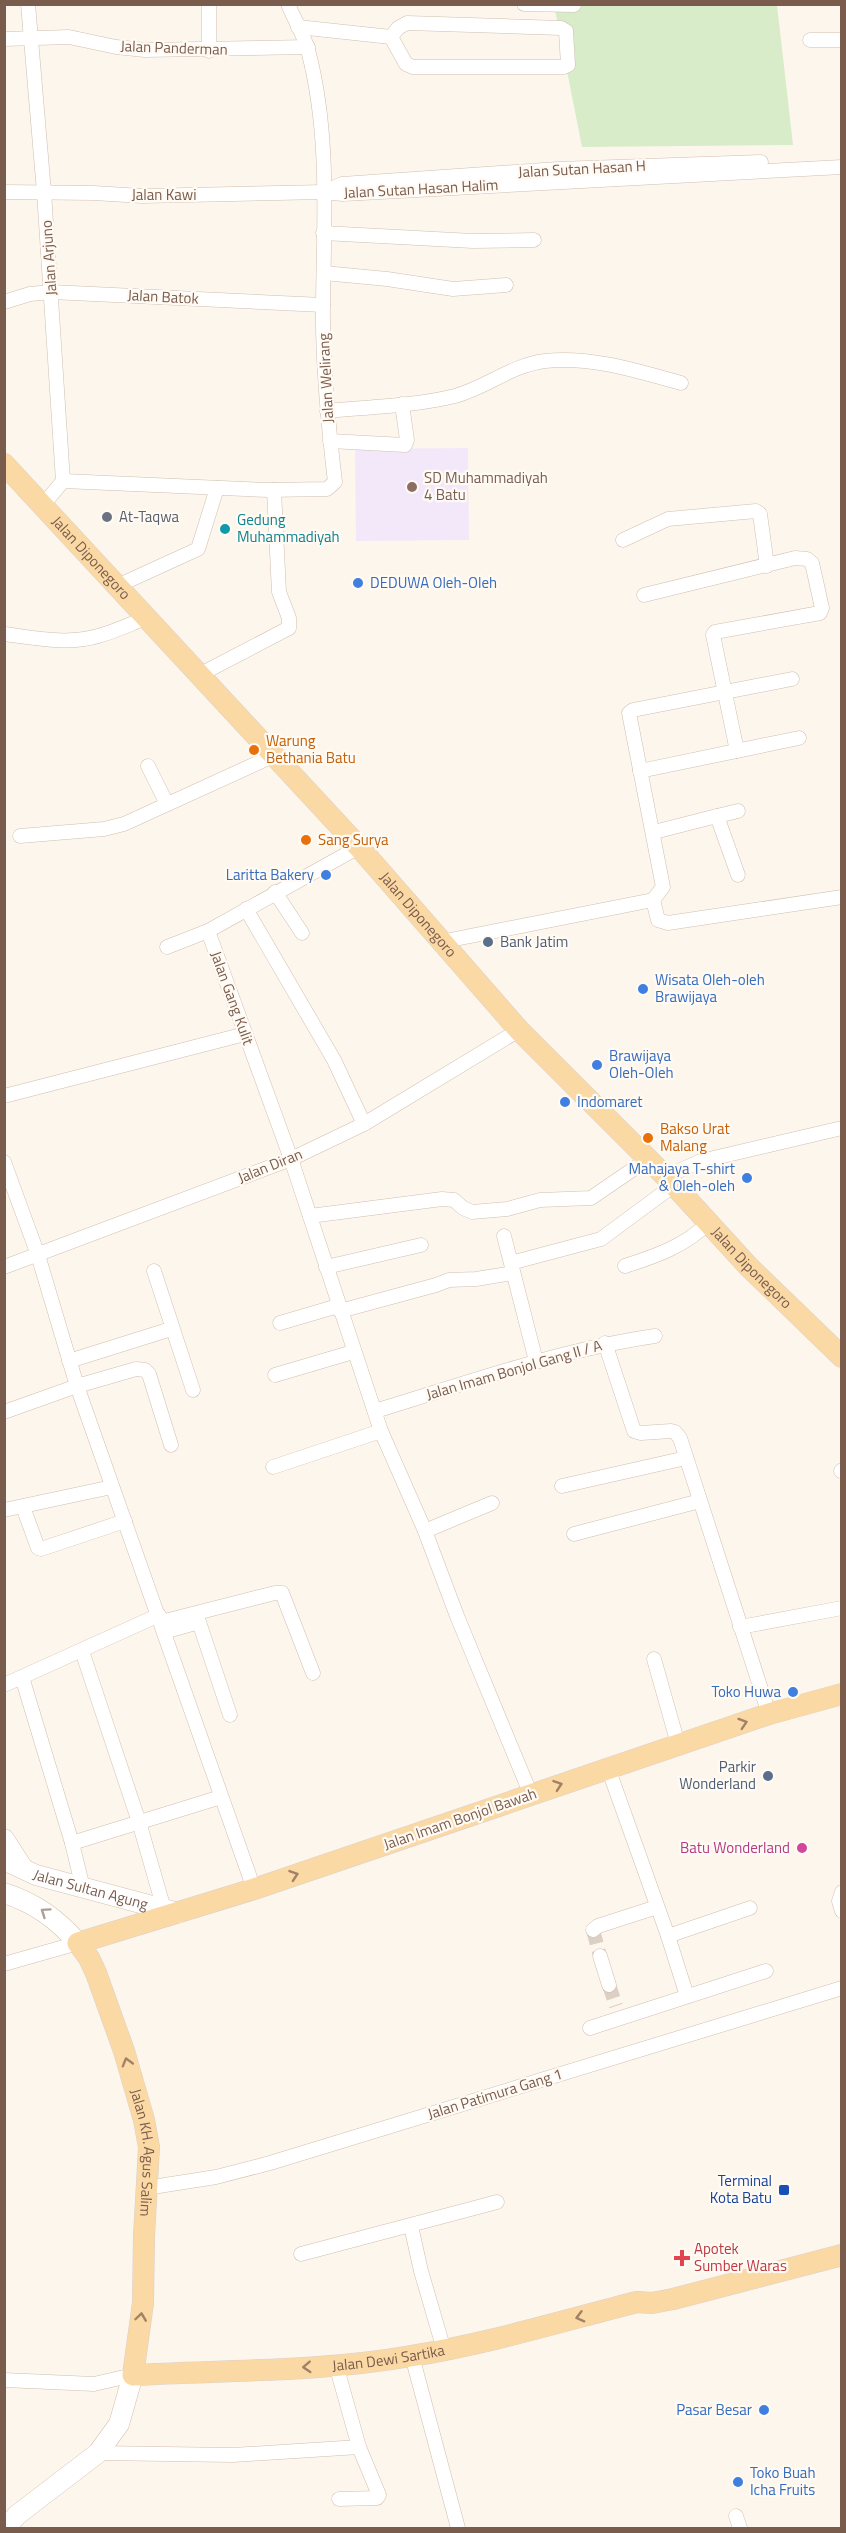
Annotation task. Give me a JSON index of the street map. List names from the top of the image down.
{
  "streets": {
    "main road": [
      "Jalan Diponegoro",
      "Jalan Imam Bonjol Bawah",
      "Jalan Sultan Agung",
      "Jalan KH. Agus Salim",
      "Jalan Dewi Sartika"
    ],
    "street": [
      "Jalan Panderman",
      "Jalan Sutan Hasan H",
      "Jalan Sutan Hasan Halim",
      "Jalan Kawi",
      "Jalan Arjuno",
      "Jalan Batok",
      "Jalan Welirang",
      "Jalan Gang Kulit",
      "Jalan Diran",
      "Jalan Imam Bonjol Gang II / A",
      "Jalan Patimura Gang 1"
    ]
  },
  "crossings": [
    ["Jalan Panderman", "Jalan Arjuno"],
    ["Jalan Panderman", "Jalan Welirang"],
    ["Jalan Sutan Hasan H", "Jalan Sutan Hasan Halim"],
    ["Jalan Sutan Hasan H", "Jalan Kawi"],
    ["Jalan Sutan Hasan H", "Jalan Welirang"],
    ["Jalan Sutan Hasan Halim", "Jalan Kawi"],
    ["Jalan Sutan Hasan Halim", "Jalan Welirang"],
    ["Jalan Kawi", "Jalan Arjuno"],
    ["Jalan Kawi", "Jalan Welirang"],
    ["Jalan Arjuno", "Jalan Batok"],
    ["Jalan Arjuno", "Jalan Welirang"],
    ["Jalan Batok", "Jalan Welirang"],
    ["Jalan Diponegoro", "Jalan Gang Kulit"],
    ["Jalan Diponegoro", "Jalan Diran"],
    ["Jalan Gang Kulit", "Jalan Diran"],
    ["Jalan Gang Kulit", "Jalan Imam Bonjol Gang II / A"],
    ["Jalan Gang Kulit", "Jalan Imam Bonjol Bawah"],
    ["Jalan Imam Bonjol Bawah", "Jalan Sultan Agung"],
    ["Jalan Imam Bonjol Bawah", "Jalan KH. Agus Salim"],
    ["Jalan Sultan Agung", "Jalan KH. Agus Salim"],
    ["Jalan Patimura Gang 1", "Jalan KH. Agus Salim"],
    ["Jalan KH. Agus Salim", "Jalan Dewi Sartika"]
  ],
  "one_way": ["Jalan Imam Bonjol Bawah", "Jalan KH. Agus Salim", "Jalan Dewi Sartika"],
  "places": {
    "other": [
      "SD Muhammadiyah 4 Batu",
      "At-Taqwa",
      "Gedung Muhammadiyah",
      "DEDUWA Oleh-Oleh",
      "Warung Bethania Batu",
      "Sang Surya",
      "Laritta Bakery",
      "Bank Jatim",
      "Wisata Oleh-oleh Brawijaya",
      "Brawijaya Oleh-Oleh",
      "Indomaret",
      "Bakso Urat Malang",
      "Mahajaya T-shirt & Oleh-oleh",
      "Toko Huwa",
      "Parkir Wonderland",
      "Batu Wonderland",
      "Pasar Besar",
      "Toko Buah Icha Fruits"
    ],
    "transit": ["Terminal Kota Batu"],
    "health": ["Apotek Sumber Waras"]
  }
}
